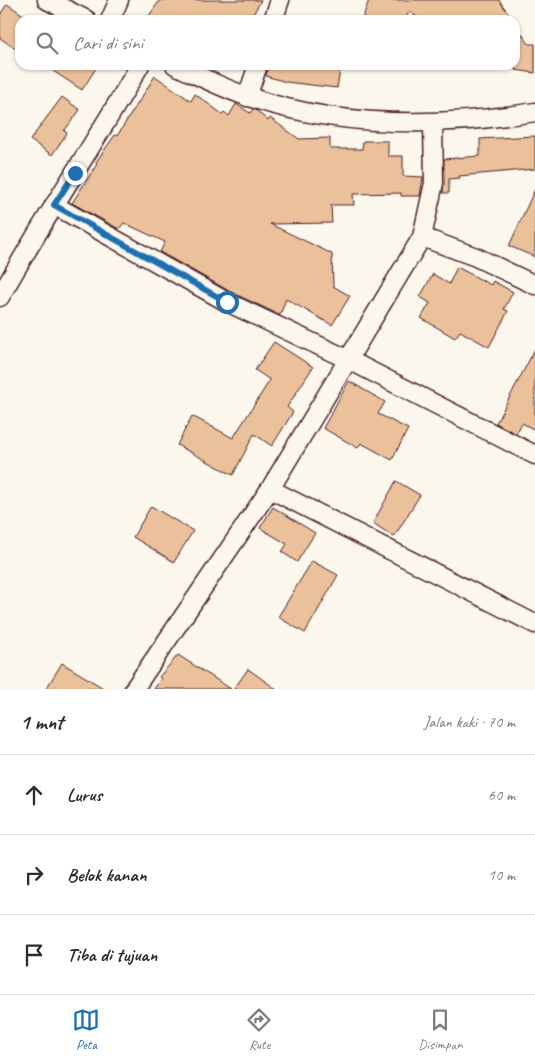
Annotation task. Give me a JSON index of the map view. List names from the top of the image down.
{
  "page": {
    "search": "Cari di sini",
    "heading": ["1 mnt", "Jalan kaki · 70 m"],
    "list": [
      ["Lurus", "60 m"],
      ["Belok kanan", "10 m"],
      "Tiba di tujuan"
    ],
    "nav": ["Peta", "Rute", "Disimpan"]
  }
}
